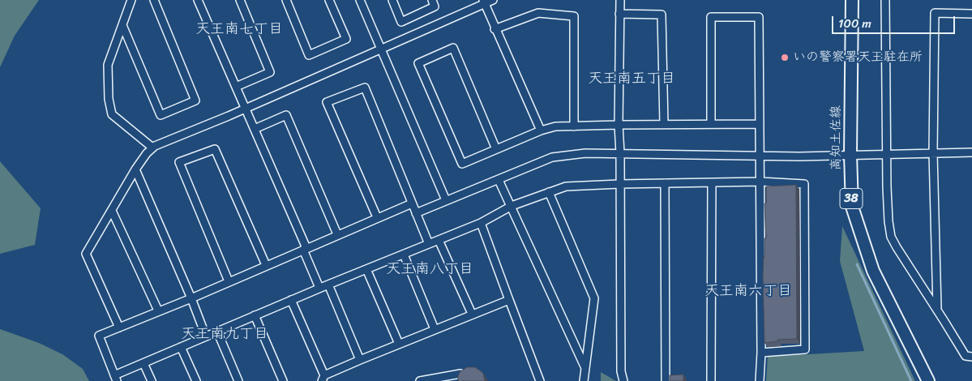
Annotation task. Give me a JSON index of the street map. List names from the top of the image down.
{
  "streets": {
    "main road": ["高知土佐線", "38"]
  },
  "districts": [
    "天王南七丁目",
    "天王南五丁目",
    "天王南八丁目",
    "天王南六丁目",
    "天王南九丁目"
  ],
  "places": ["いの警察署天王駐在所"],
  "scale_bar": "100 m"
}
